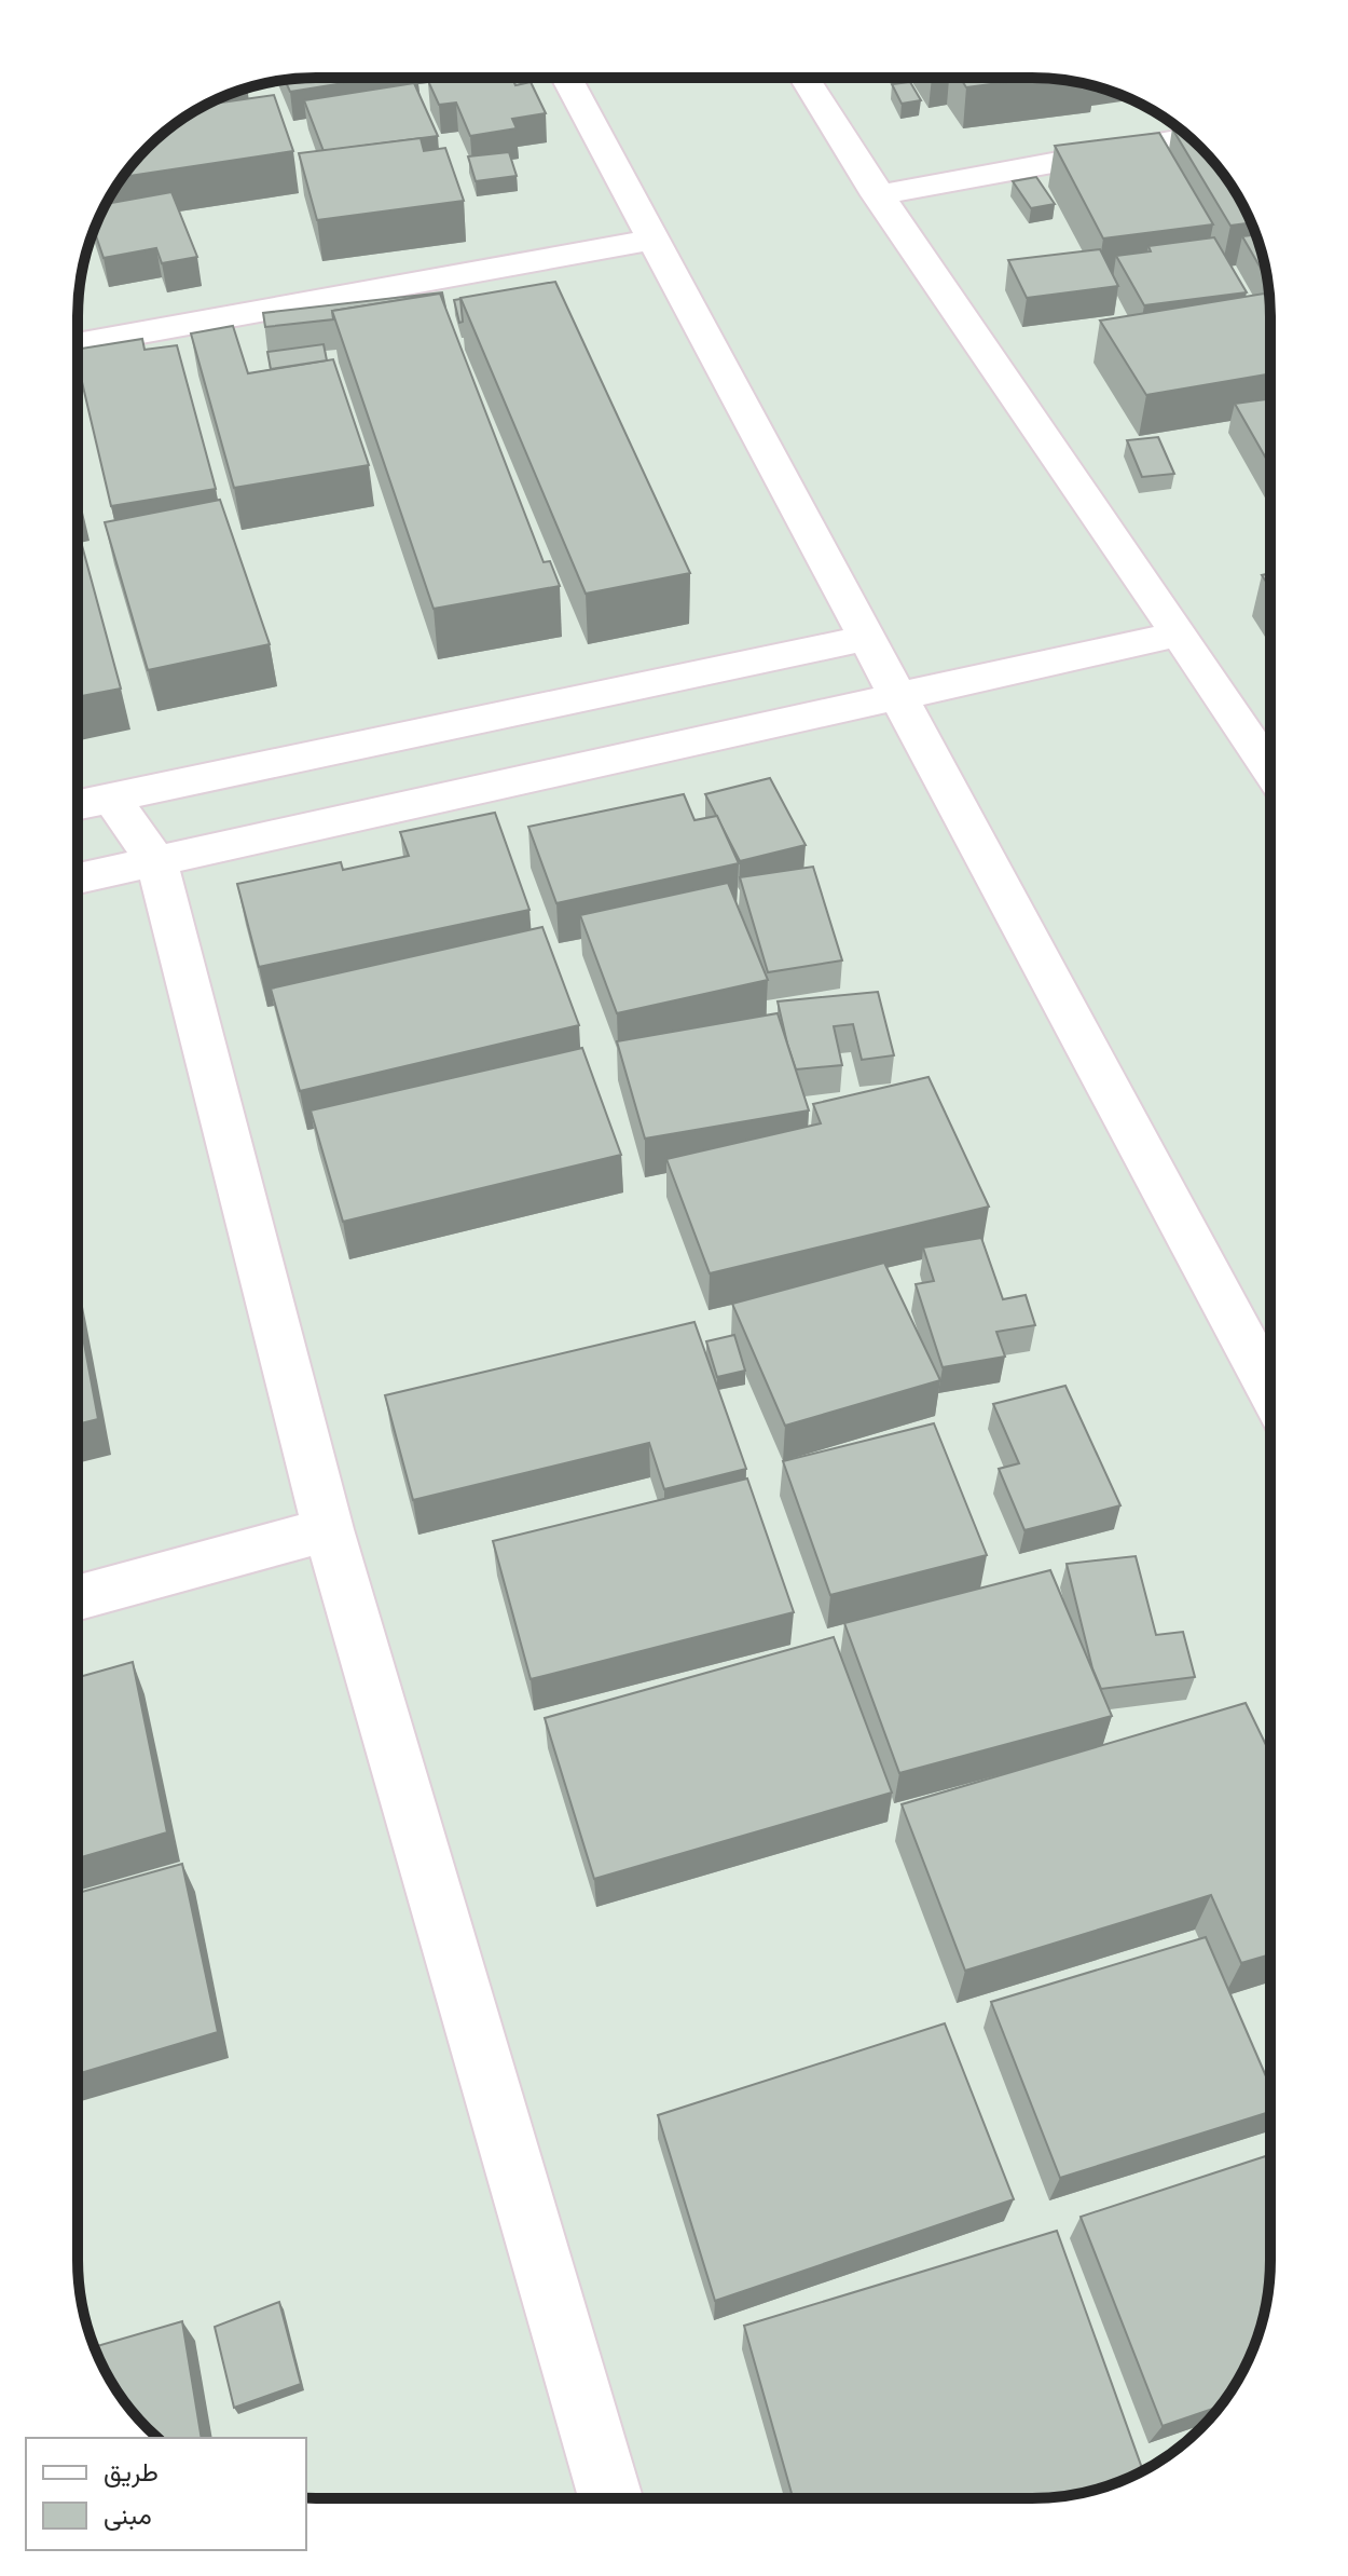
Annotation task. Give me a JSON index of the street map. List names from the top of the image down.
{
  "legend": ["طريق", "مبنى"]
}
